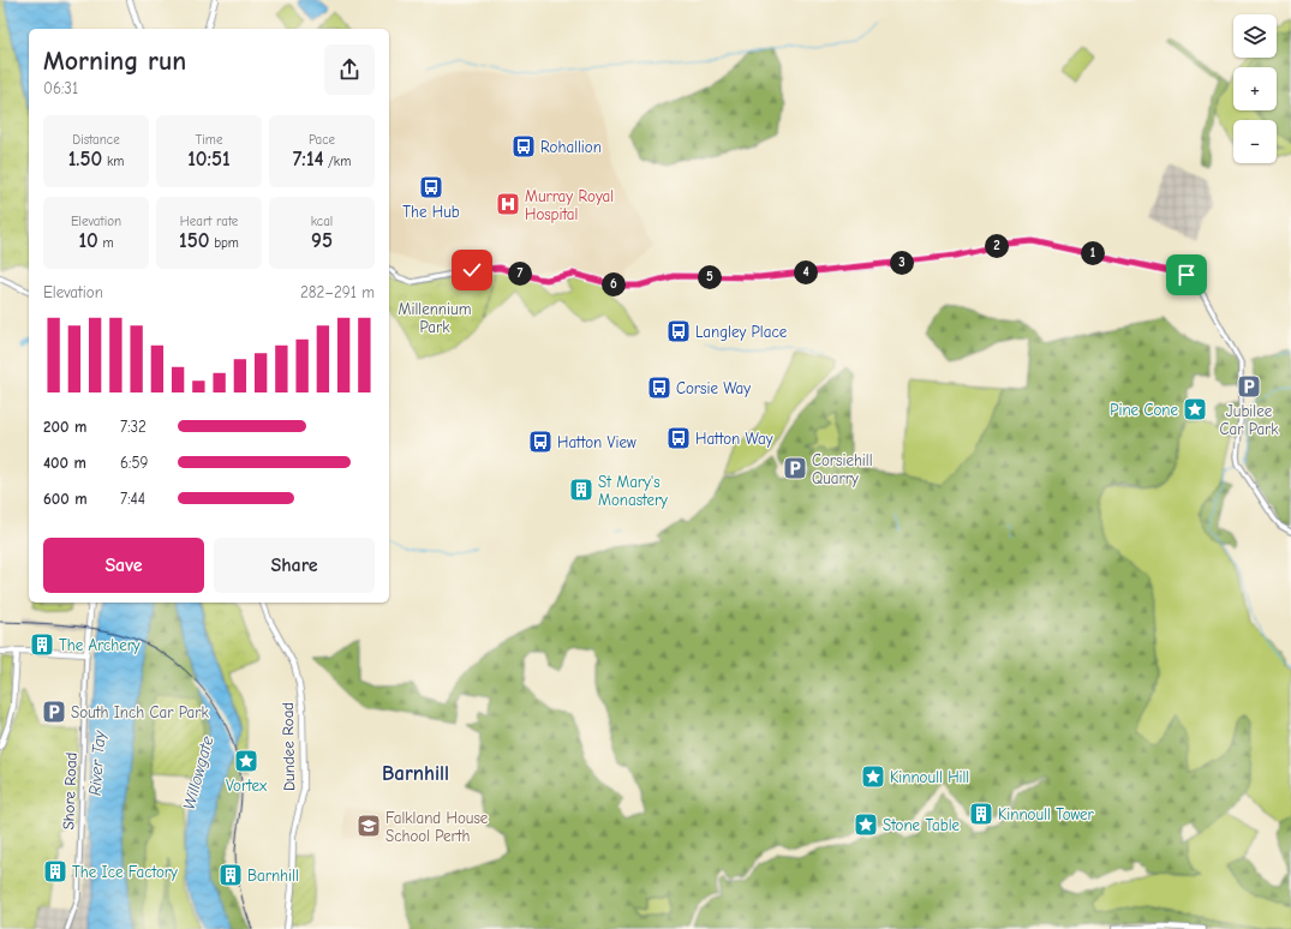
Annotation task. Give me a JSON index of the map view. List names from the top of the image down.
{
  "streets": {
    "main road": ["Dundee Road"],
    "street": ["Shore Road"]
  },
  "districts": ["Barnhill"],
  "water": ["River Tay", "Willowgate"],
  "parks": ["Millennium Park"],
  "places": {
    "bus stop": [
      "Rohallion",
      "The Hub",
      "Langley Place",
      "Corsie Way",
      "Hatton Way",
      "Hatton View"
    ],
    "hospital": ["Murray Royal Hospital"],
    "parking": ["Jubilee Car Park", "Corsiehill Quarry", "South Inch Car Park"],
    "place": [
      "Pine Cone",
      "Vortex",
      "Kinnoull Hill",
      "Stone Table"
    ],
    "building": [
      "St Mary's Monastery",
      "The Archery",
      "Kinnoull Tower",
      "The Ice Factory",
      "Barnhill"
    ],
    "school or university": ["Falkland House School Perth"]
  },
  "page": {
    "map_buttons": ["+", "−"],
    "heading": ["Morning run", "06:31"],
    "stats": [
      ["Distance", "1.50 km"],
      ["Time", "10:51"],
      ["Pace", "7:14 /km"],
      ["Elevation", "10 m"],
      ["Heart rate", "150 bpm"],
      ["kcal", "95"]
    ],
    "pins": [
      "2",
      "1",
      "3",
      "4",
      "7",
      "5",
      "6"
    ],
    "chart": ["Elevation", "282–291 m"],
    "list": [
      {
        "name": "200 m",
        "note": "7:32"
      },
      {
        "name": "400 m",
        "note": "6:59"
      },
      {
        "name": "600 m",
        "note": "7:44"
      }
    ],
    "buttons": ["Save", "Share"]
  }
}
